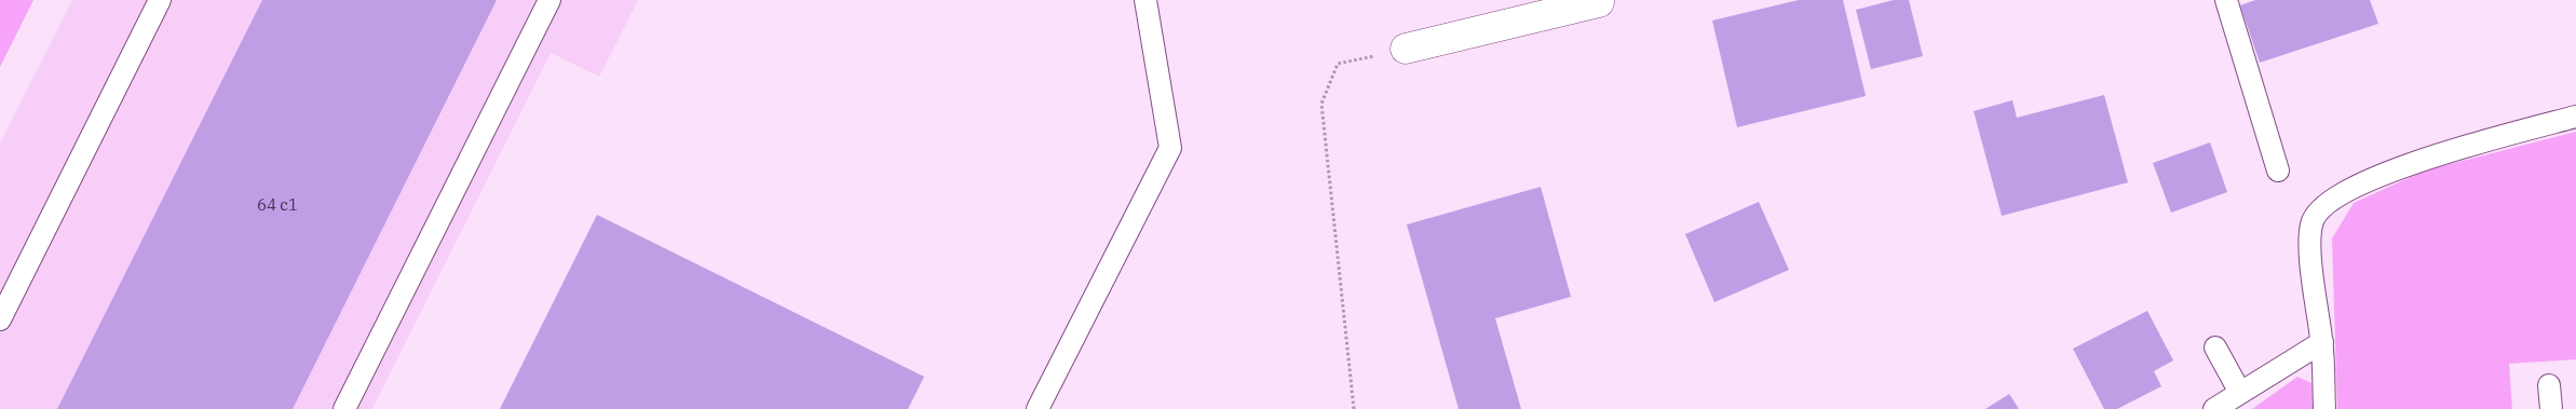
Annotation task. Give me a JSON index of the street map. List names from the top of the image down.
{
  "house_numbers": ["64 с1"]
}
